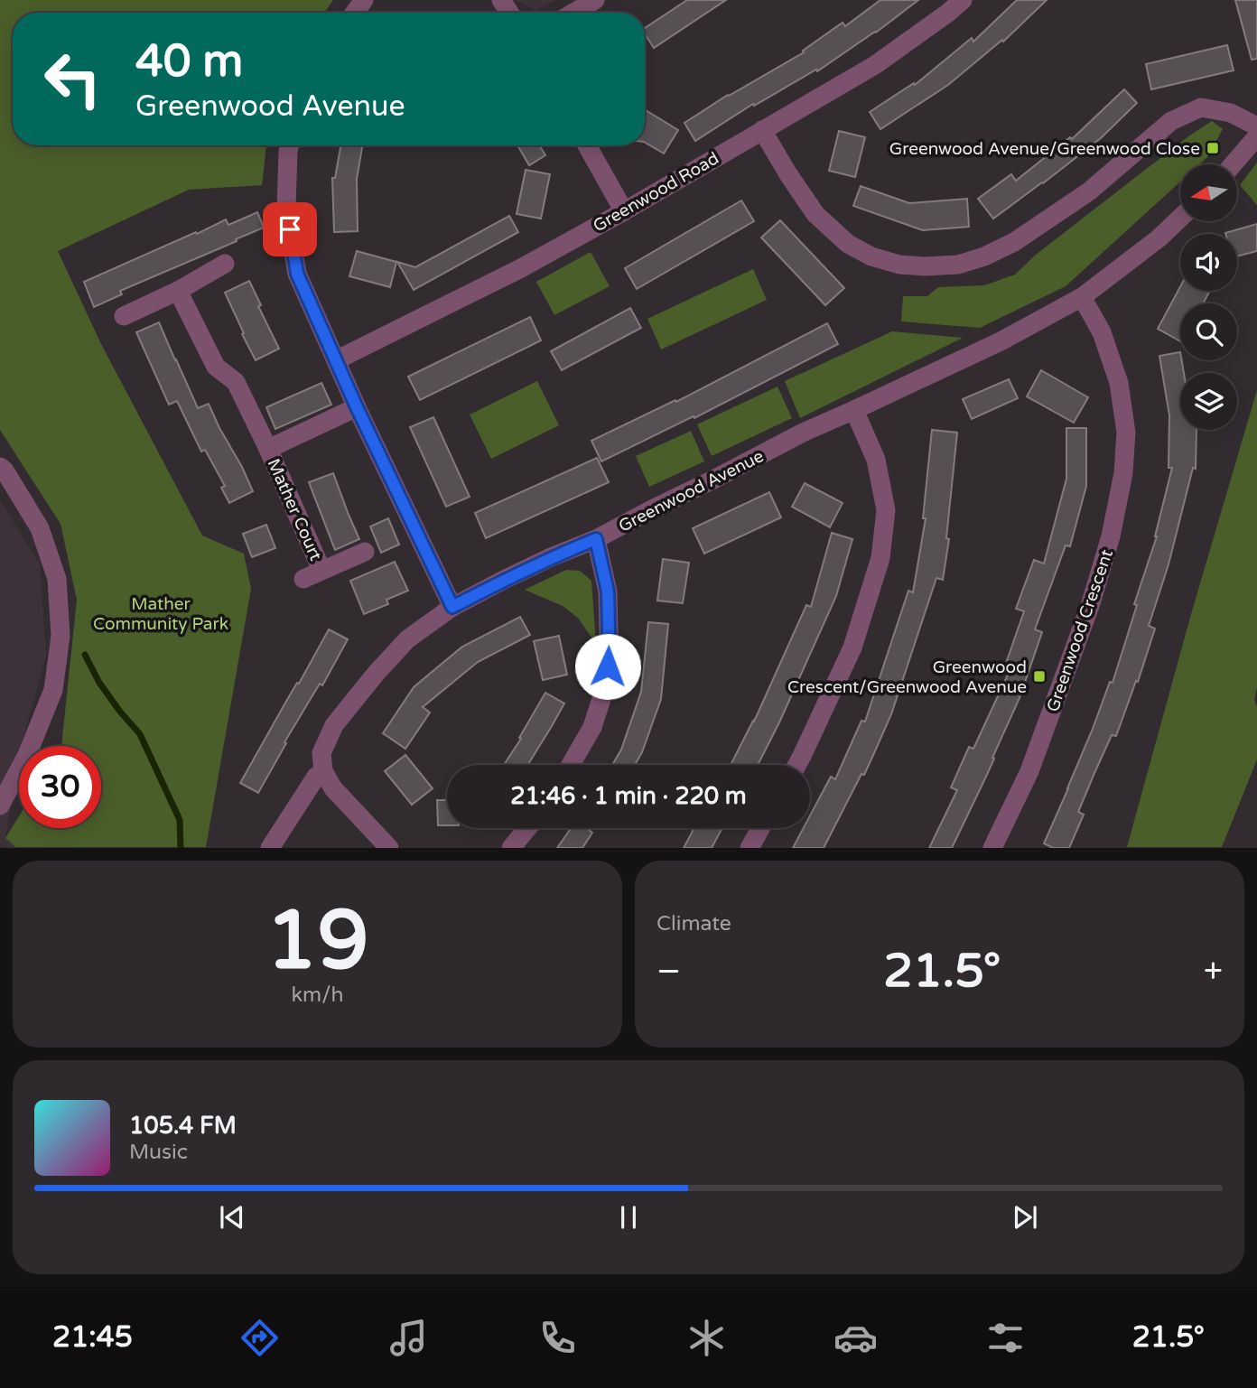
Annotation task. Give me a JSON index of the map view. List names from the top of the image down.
{
  "streets": {
    "street": [
      "Greenwood Road",
      "Greenwood Avenue",
      "Mather Court",
      "Greenwood Crescent"
    ]
  },
  "crossings": [
    ["Greenwood Avenue", "Greenwood Crescent"]
  ],
  "parks": ["Mather Community Park"],
  "places": {
    "transit": ["Greenwood Avenue/Greenwood Close", "Greenwood Crescent/Greenwood Avenue"]
  },
  "north": "left",
  "page": {
    "turn": ["40 m", "Greenwood Avenue"],
    "limit": "30",
    "trip": "21:46 · 1 min · 220 m",
    "tile": [
      ["19", "km/h"],
      "Climate"
    ],
    "heat": ["−", "21.5°", "+"],
    "song": ["105.4 FM", "Music"],
    "tabs": ["21:45", "21.5°"]
  }
}
